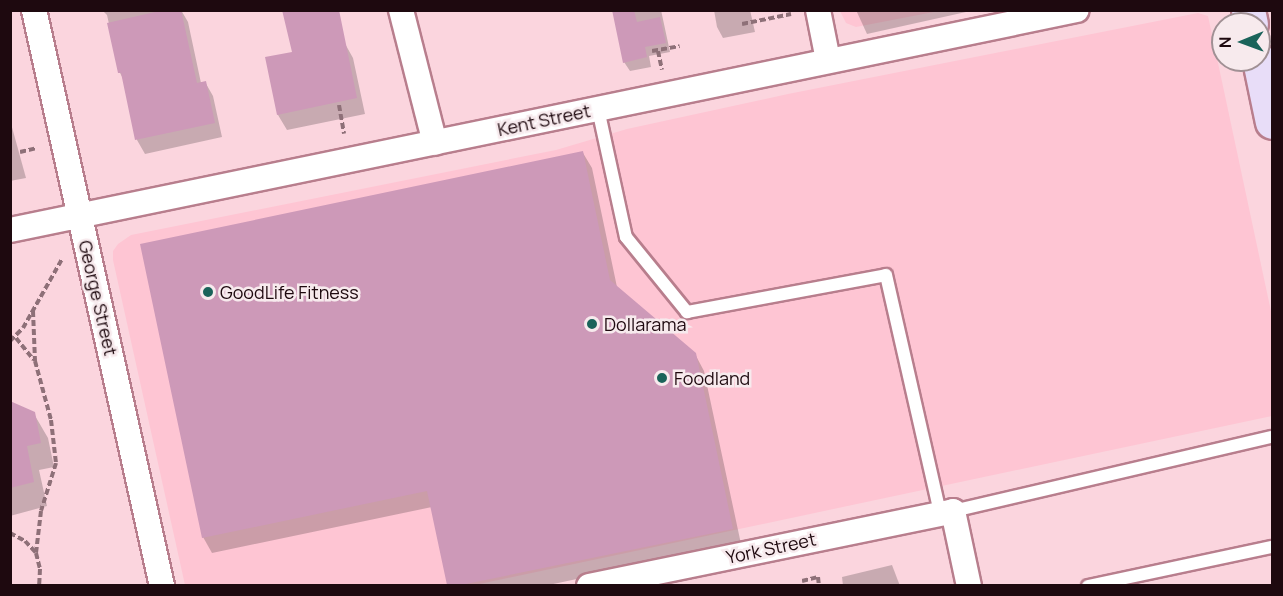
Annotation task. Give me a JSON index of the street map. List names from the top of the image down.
{
  "streets": {
    "street": ["Kent Street", "George Street", "York Street"]
  },
  "crossings": [
    ["Kent Street", "George Street"]
  ],
  "places": ["GoodLife Fitness", "Dollarama", "Foodland"],
  "north": "left"
}
